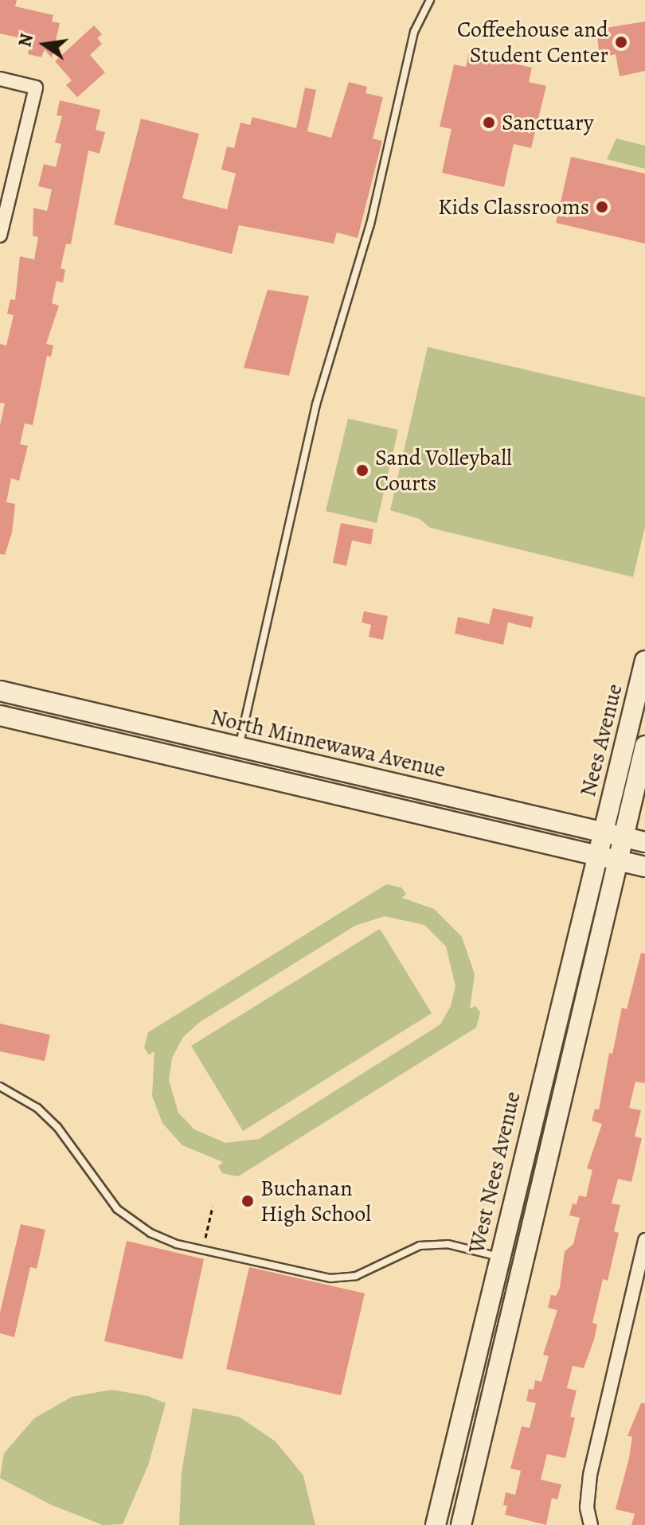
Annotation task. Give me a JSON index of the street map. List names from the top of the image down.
{
  "streets": {
    "main road": ["Nees Avenue", "North Minnewawa Avenue", "West Nees Avenue"]
  },
  "crossings": [
    ["Nees Avenue", "North Minnewawa Avenue"],
    ["Nees Avenue", "West Nees Avenue"],
    ["North Minnewawa Avenue", "West Nees Avenue"]
  ],
  "places": [
    "Coffeehouse and Student Center",
    "Sanctuary",
    "Kids Classrooms",
    "Sand Volleyball Courts",
    "Buchanan High School"
  ],
  "north": "left"
}
